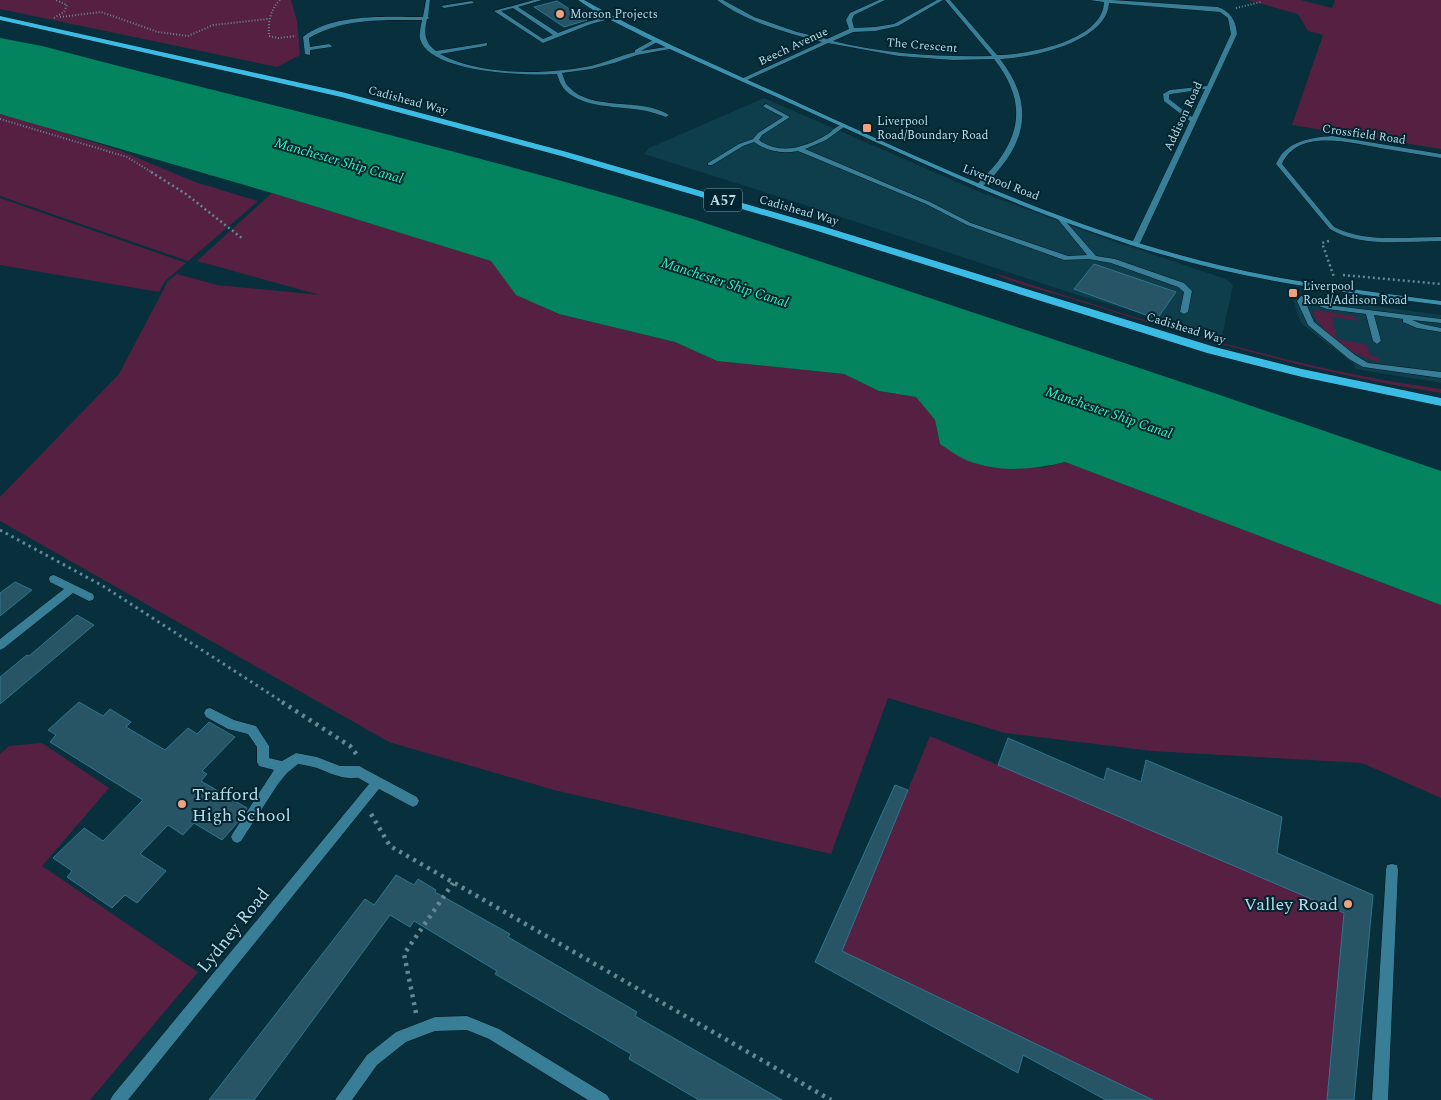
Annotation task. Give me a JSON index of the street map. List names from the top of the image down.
{
  "streets": {
    "highway": ["Cadishead Way", "A57"],
    "main road": ["Liverpool Road"],
    "street": [
      "The Crescent",
      "Beech Avenue",
      "Addison Road",
      "Crossfield Road",
      "Lydney Road"
    ]
  },
  "crossings": [
    ["The Crescent", "Beech Avenue"],
    ["Beech Avenue", "Liverpool Road"],
    ["Addison Road", "Liverpool Road"]
  ],
  "water": ["Manchester Ship Canal"],
  "places": {
    "other": ["Morson Projects", "Trafford High School", "Valley Road"],
    "transit": ["Liverpool Road/Boundary Road", "Liverpool Road/Addison Road"]
  }
}
